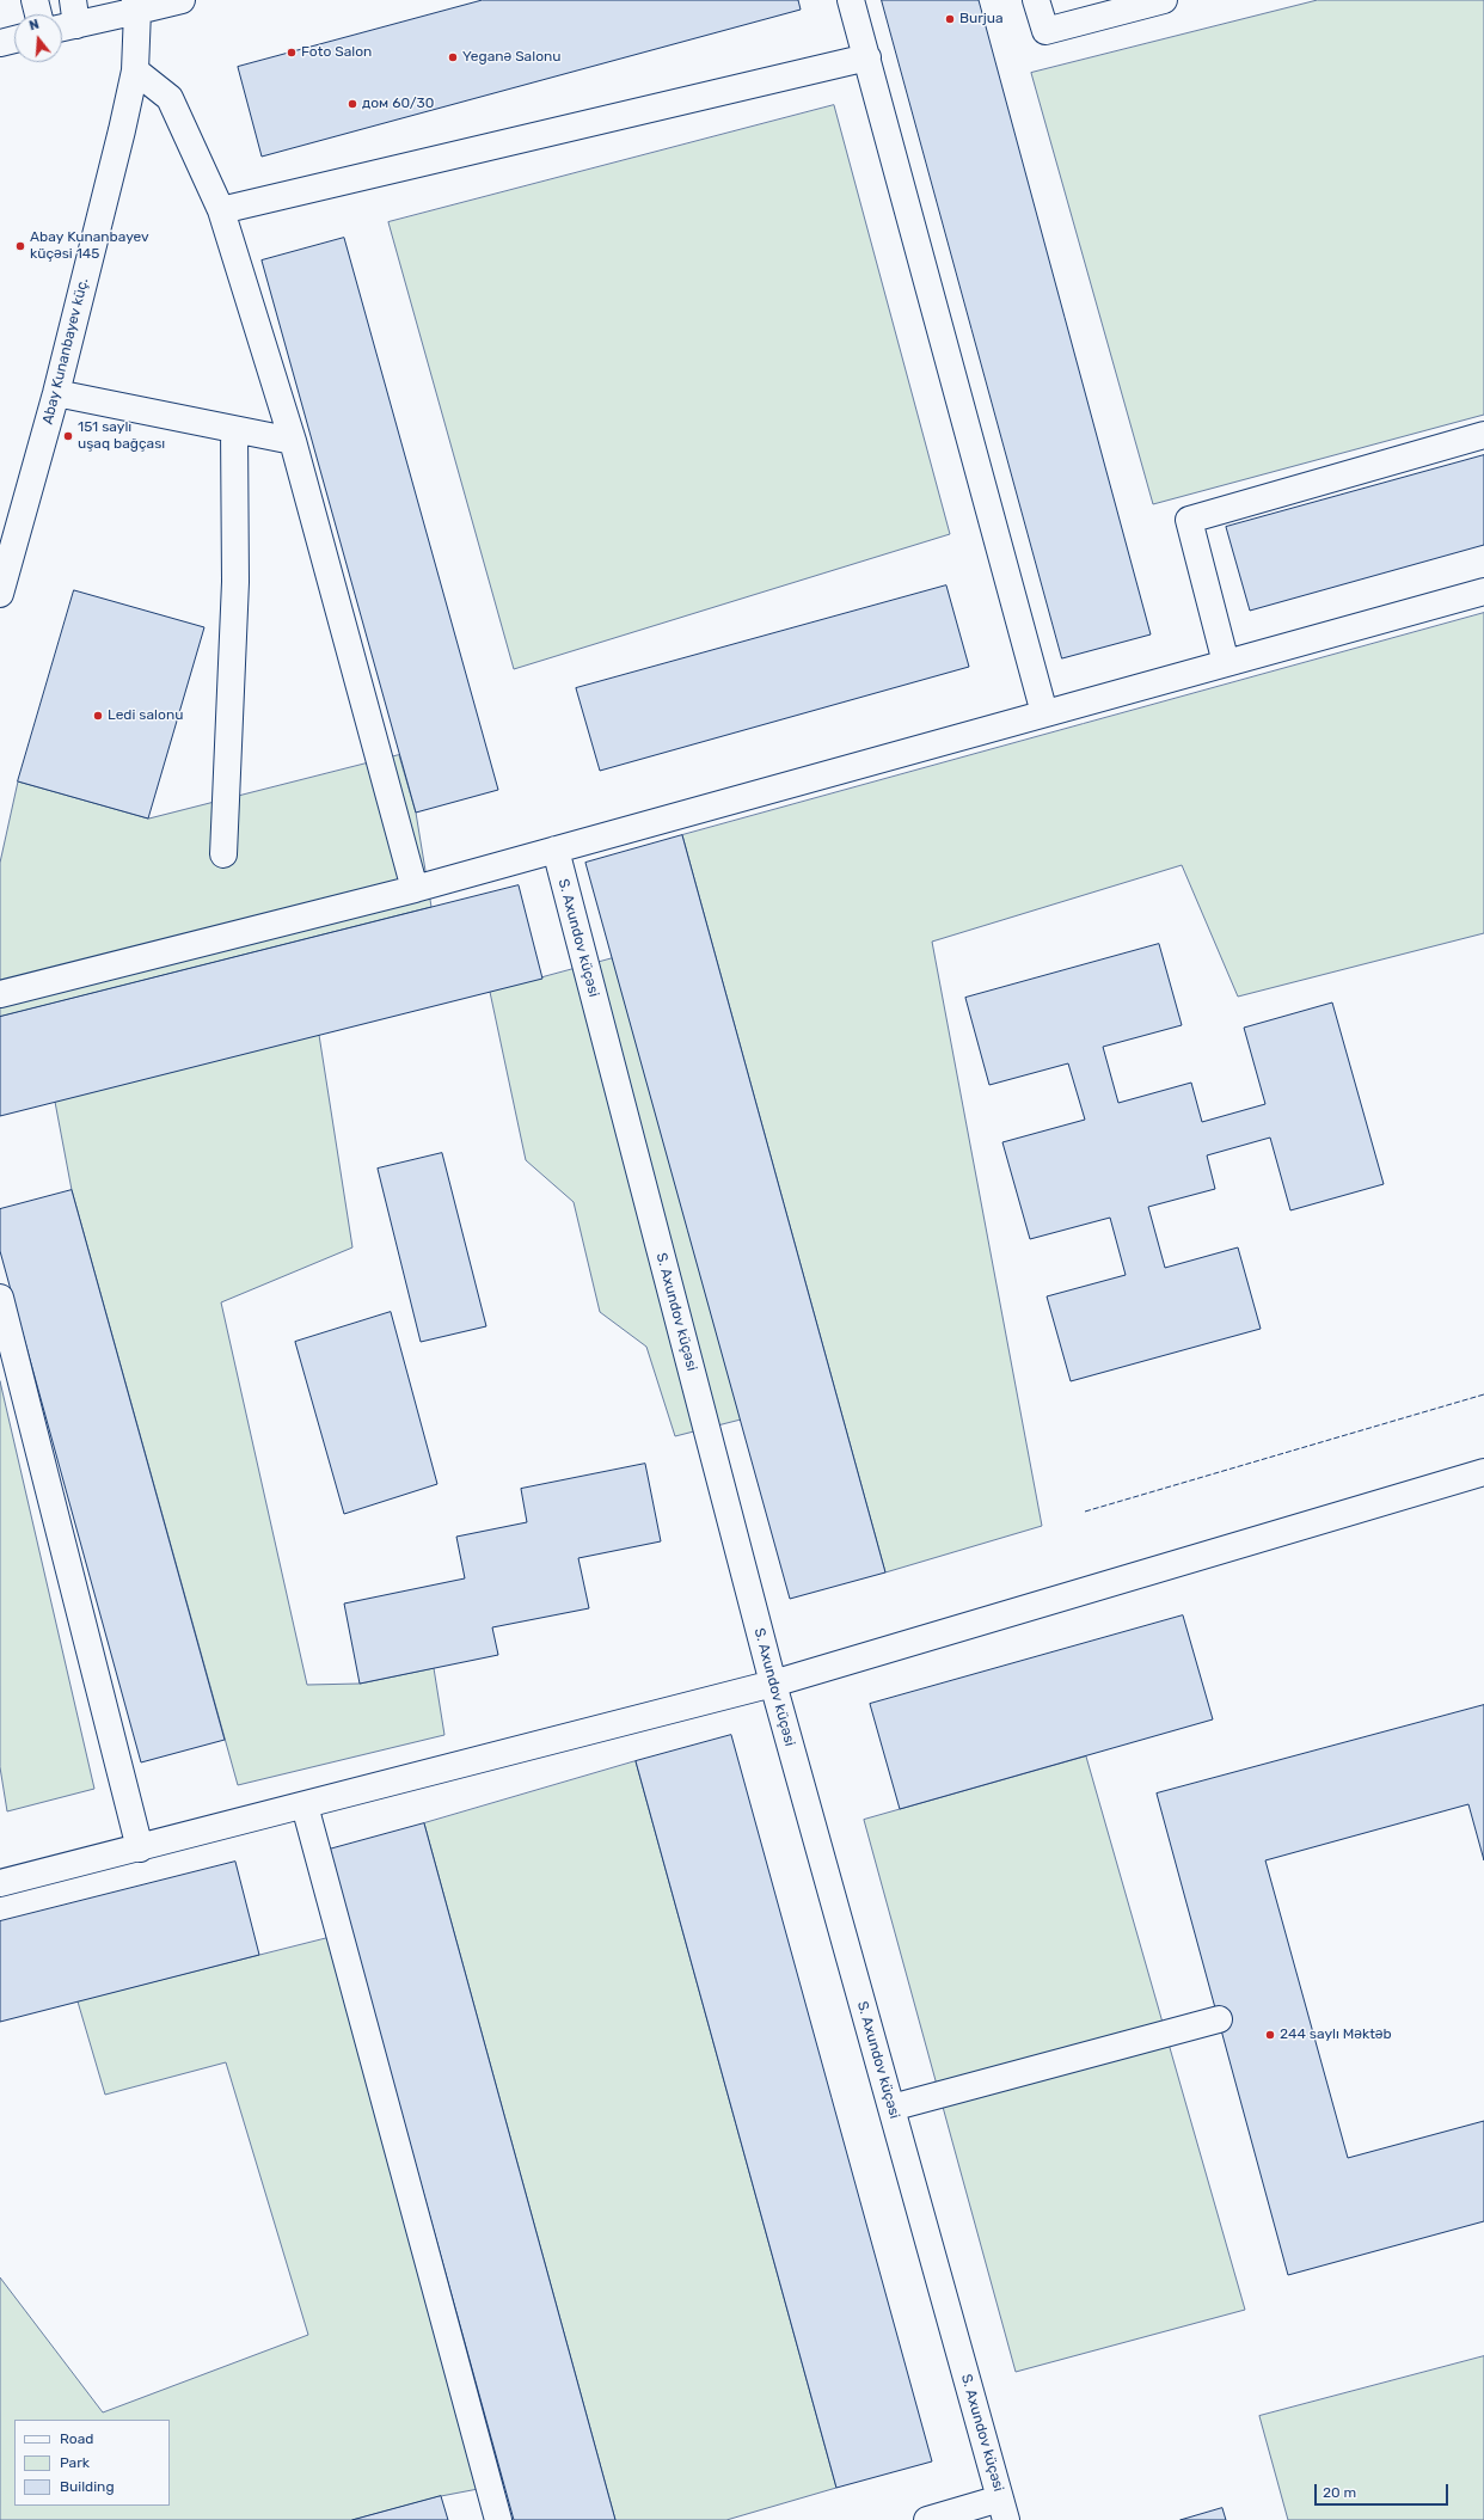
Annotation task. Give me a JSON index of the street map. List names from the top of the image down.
{
  "streets": {
    "street": ["Abay Kunanbayev küç.", "S. Axundov küçəsi"]
  },
  "places": [
    "Burjua",
    "Foto Salon",
    "Yeganə Salonu",
    "дом 60/30",
    "Abay Kunanbayev küçəsi 145",
    "151 saylı uşaq bağçası",
    "Ledi salonu",
    "244 saylı Məktəb"
  ],
  "legend": ["Road", "Park", "Building"],
  "scale_bar": "20 m",
  "north": "top"
}
